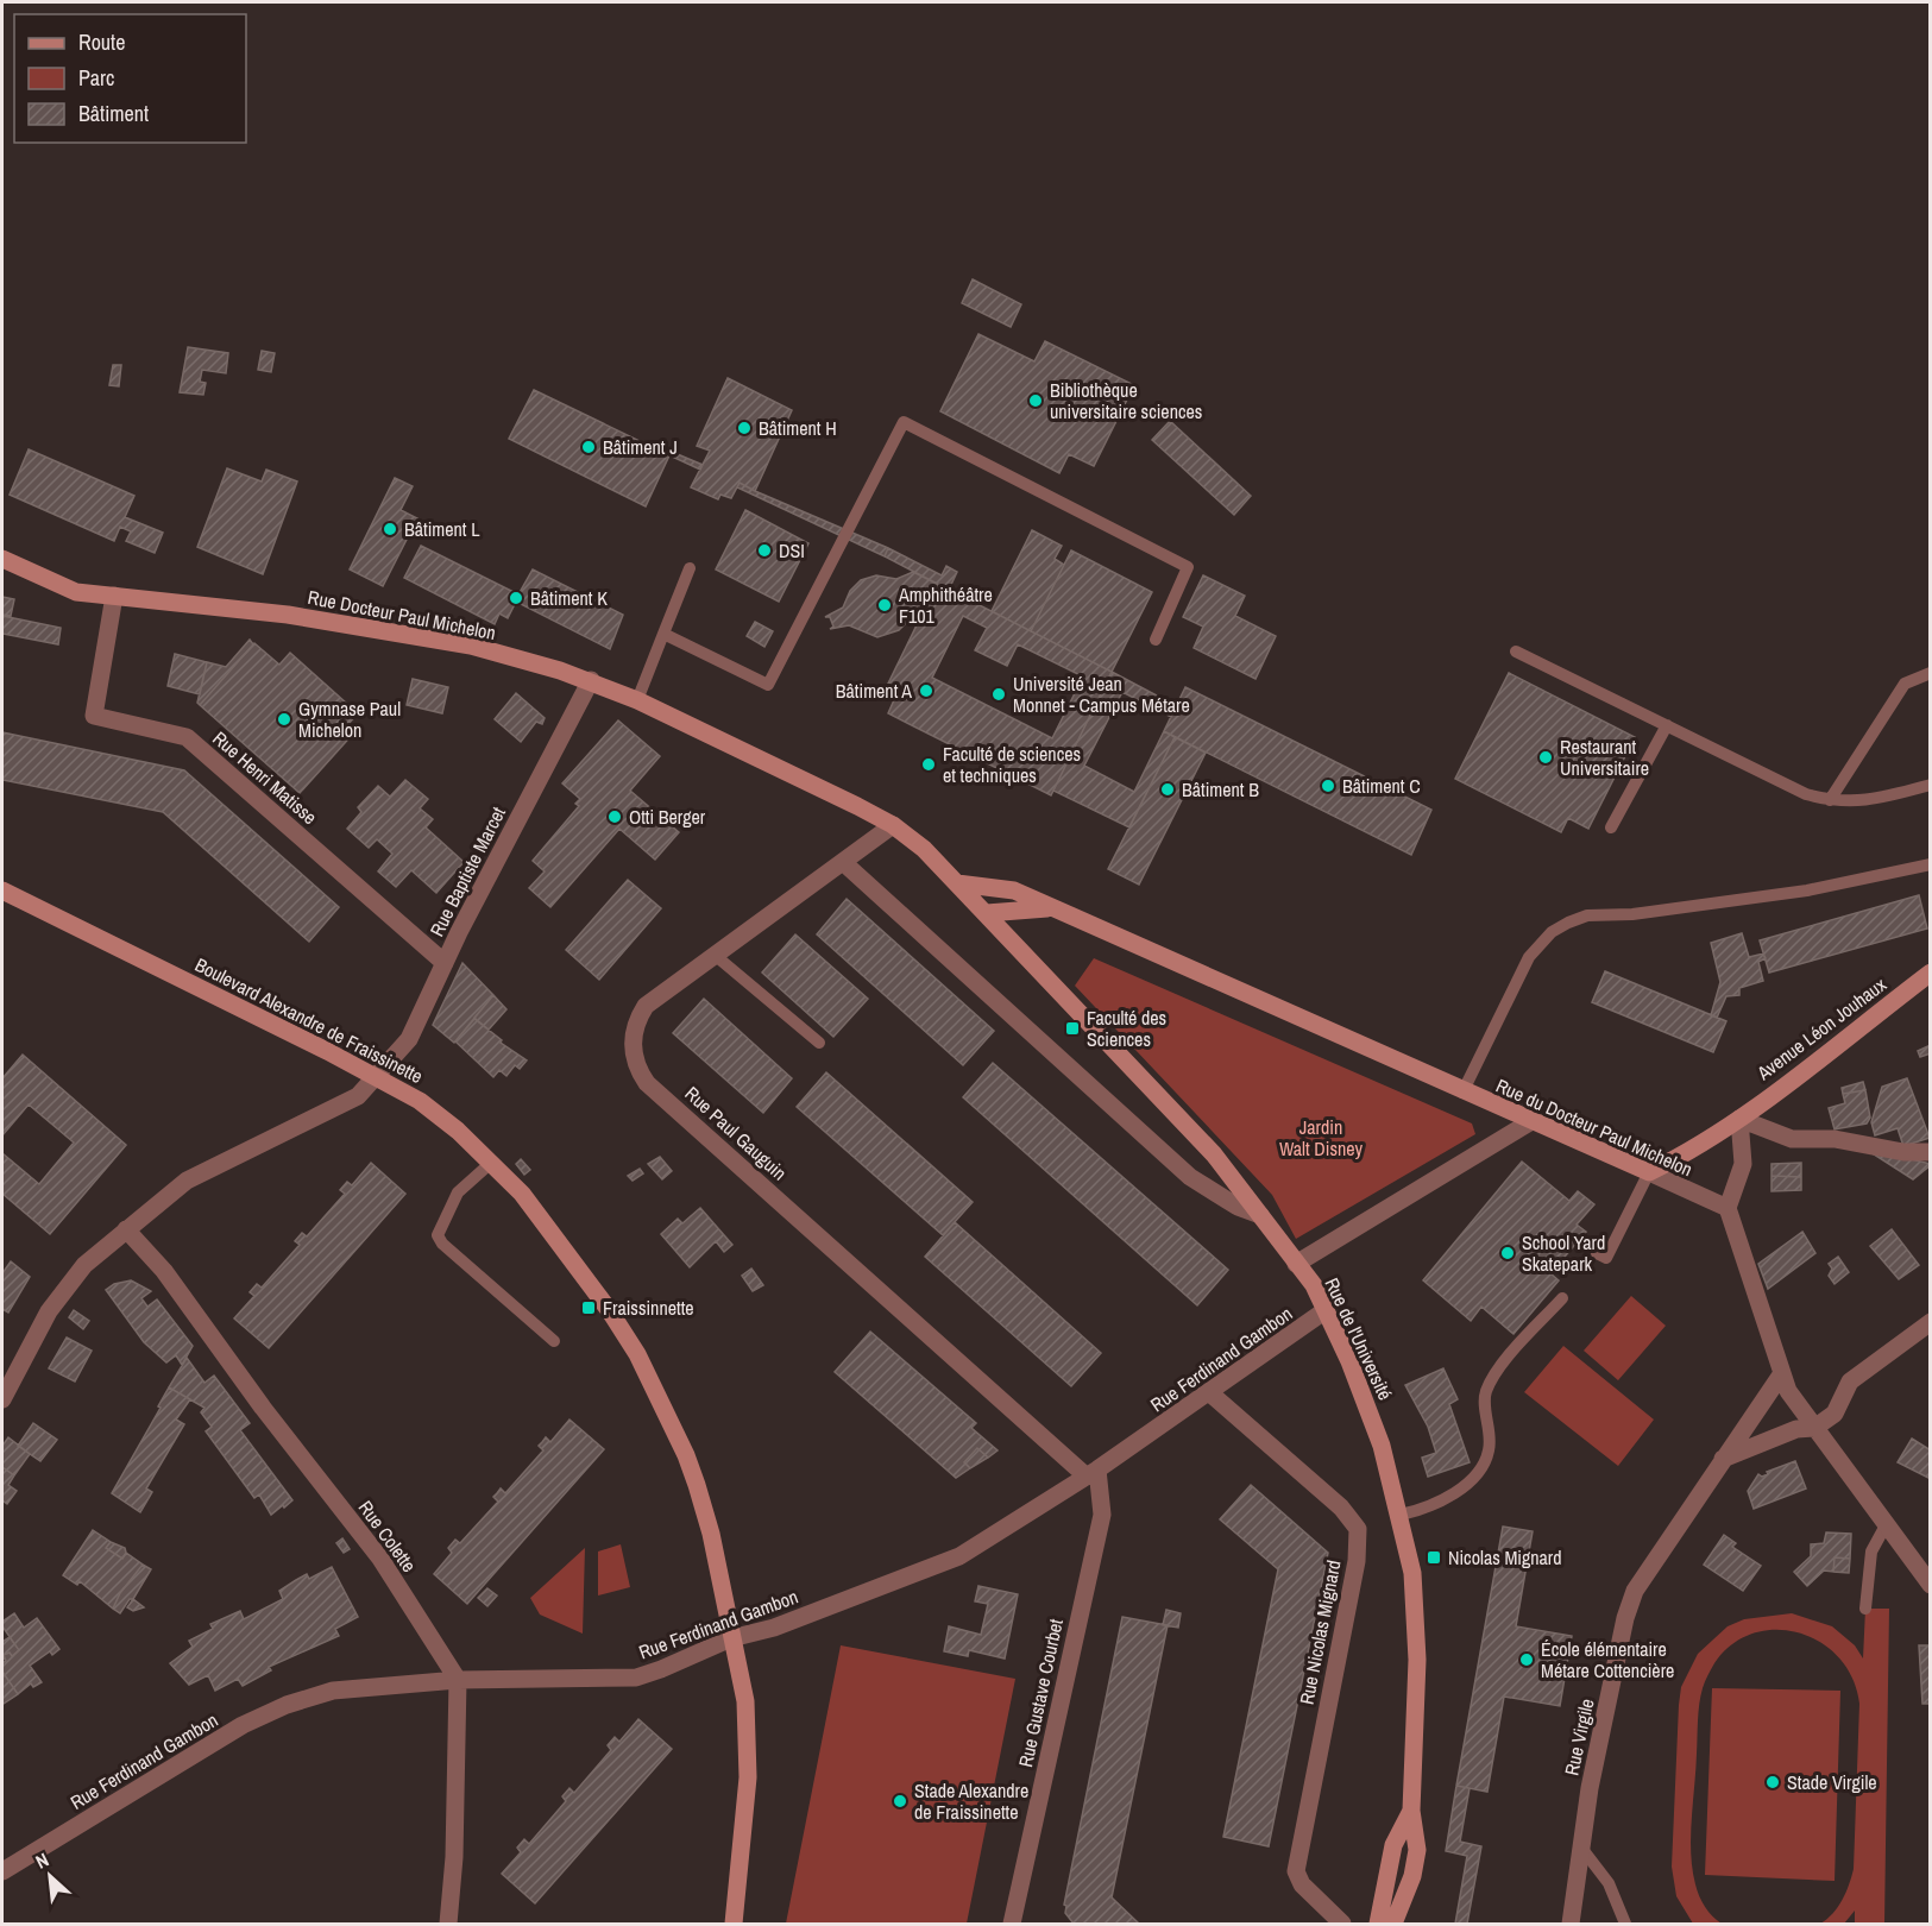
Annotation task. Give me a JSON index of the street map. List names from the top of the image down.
{
  "streets": {
    "street": [
      "Rue Docteur Paul Michelon",
      "Rue Henri Matisse",
      "Rue Baptiste Marcet",
      "Boulevard Alexandre de Fraissinette",
      "Avenue Léon Jouhaux",
      "Rue du Docteur Paul Michelon",
      "Rue Paul Gauguin",
      "Rue de l'Université",
      "Rue Ferdinand Gambon",
      "Rue Colette",
      "Rue Nicolas Mignard",
      "Rue Gustave Courbet",
      "Rue Virgile"
    ]
  },
  "crossings": [
    ["Rue Docteur Paul Michelon", "Rue Henri Matisse"],
    ["Rue Docteur Paul Michelon", "Rue Baptiste Marcet"],
    ["Rue Docteur Paul Michelon", "Rue du Docteur Paul Michelon"],
    ["Rue Docteur Paul Michelon", "Rue Paul Gauguin"],
    ["Rue Docteur Paul Michelon", "Rue de l'Université"],
    ["Rue Henri Matisse", "Rue Baptiste Marcet"],
    ["Rue Baptiste Marcet", "Boulevard Alexandre de Fraissinette"],
    ["Rue Baptiste Marcet", "Rue Colette"],
    ["Boulevard Alexandre de Fraissinette", "Rue Ferdinand Gambon"],
    ["Avenue Léon Jouhaux", "Rue du Docteur Paul Michelon"],
    ["Rue du Docteur Paul Michelon", "Rue de l'Université"],
    ["Rue Paul Gauguin", "Rue Ferdinand Gambon"],
    ["Rue Paul Gauguin", "Rue Gustave Courbet"],
    ["Rue de l'Université", "Rue Ferdinand Gambon"],
    ["Rue Ferdinand Gambon", "Rue Colette"],
    ["Rue Ferdinand Gambon", "Rue Nicolas Mignard"],
    ["Rue Ferdinand Gambon", "Rue Gustave Courbet"]
  ],
  "parks": ["Jardin Walt Disney"],
  "places": {
    "other": [
      "Bibliothèque universitaire sciences",
      "Bâtiment H",
      "Bâtiment J",
      "Bâtiment L",
      "DSI",
      "Bâtiment K",
      "Amphithéâtre F101",
      "Bâtiment A",
      "Université Jean Monnet - Campus Métare",
      "Gymnase Paul Michelon",
      "Restaurant Universitaire",
      "Faculté de sciences et techniques",
      "Bâtiment C",
      "Bâtiment B",
      "Otti Berger",
      "School Yard Skatepark",
      "École élémentaire Métare Cottencière",
      "Stade Virgile",
      "Stade Alexandre de Fraissinette"
    ],
    "transit": ["Faculté des Sciences", "Fraissinnette", "Nicolas Mignard"]
  },
  "legend": ["Route", "Parc", "Bâtiment"],
  "north": "top left"
}
